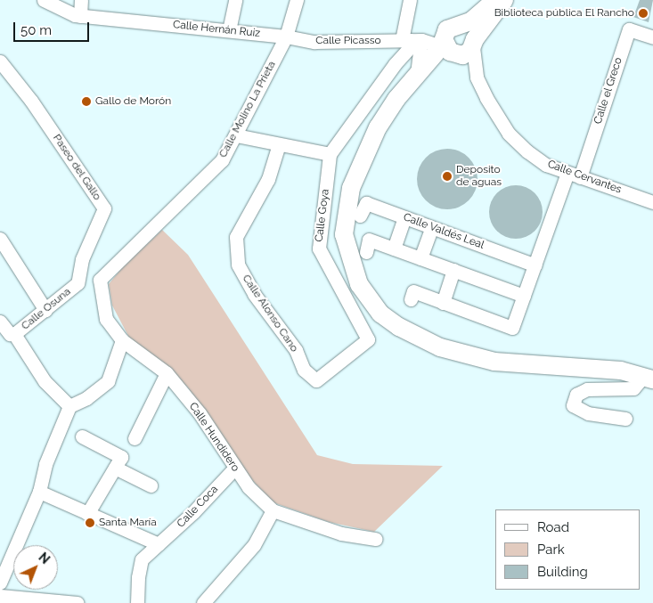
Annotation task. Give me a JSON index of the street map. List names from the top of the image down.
{
  "streets": {
    "street": [
      "Calle Hernán Ruiz",
      "Calle Picasso",
      "Calle el Greco",
      "Calle Molino La Prieta",
      "Paseo del Gallo",
      "Calle Cervantes",
      "Calle Goya",
      "Calle Valdés Leal",
      "Calle Osuna",
      "Calle Alonso Cano",
      "Calle Hundidero",
      "Calle Coca"
    ]
  },
  "crossings": [
    ["Calle Hernán Ruiz", "Calle Picasso"],
    ["Calle Hernán Ruiz", "Calle Molino La Prieta"],
    ["Calle Picasso", "Calle Molino La Prieta"],
    ["Calle Picasso", "Calle Cervantes"],
    ["Calle Picasso", "Calle Goya"],
    ["Calle el Greco", "Calle Cervantes"],
    ["Calle Molino La Prieta", "Calle Hundidero"],
    ["Paseo del Gallo", "Calle Osuna"],
    ["Calle Goya", "Calle Alonso Cano"],
    ["Calle Hundidero", "Calle Coca"]
  ],
  "places": [
    "Biblioteca pública El Rancho",
    "Gallo de Morón",
    "Deposito de aguas",
    "Santa María"
  ],
  "legend": ["Road", "Park", "Building"],
  "scale_bar": "50 m",
  "north": "top right"
}
